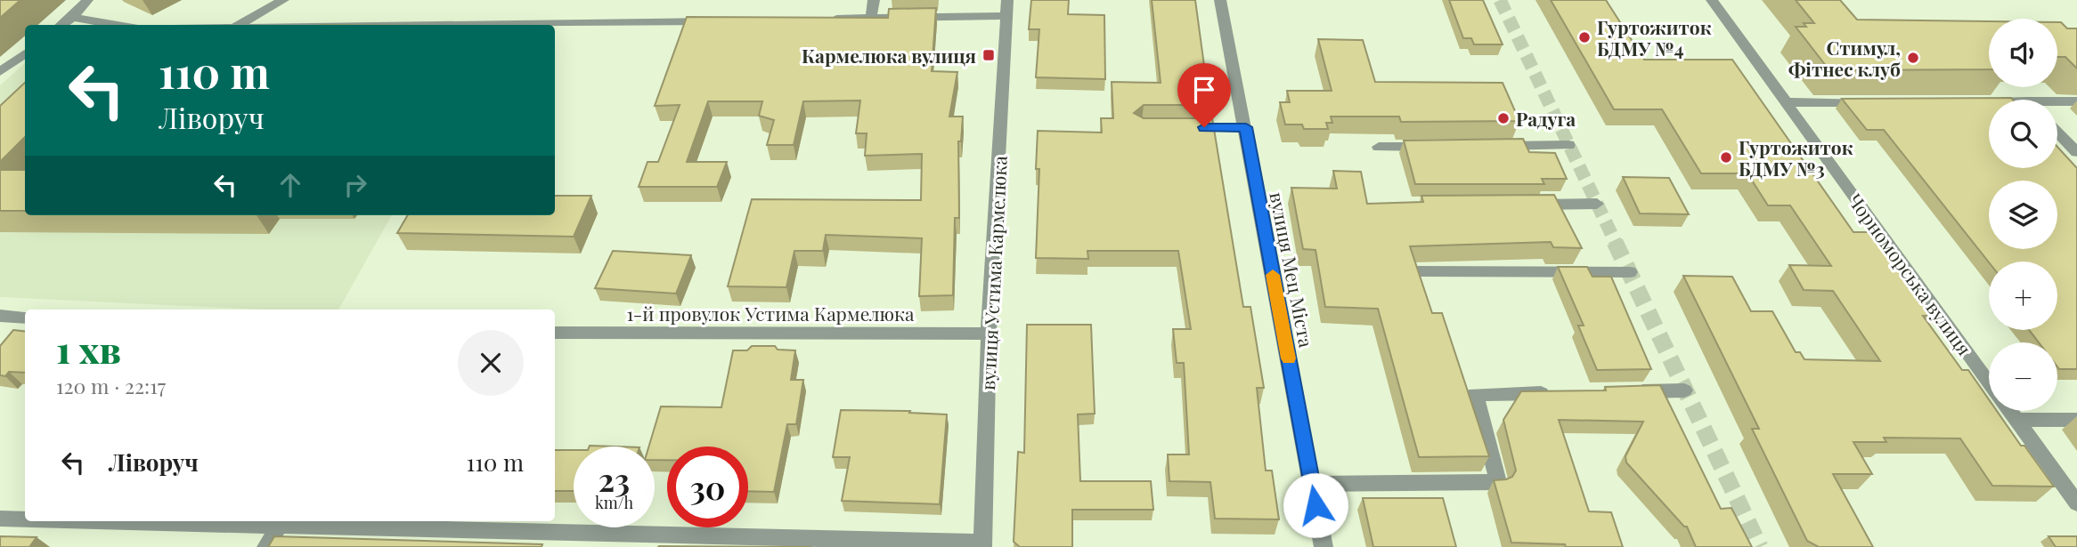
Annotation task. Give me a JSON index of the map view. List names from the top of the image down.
{
  "streets": {
    "street": [
      "вулиця Мец Міста",
      "вулиця Устима Кармелюка",
      "Чорноморська вулиця",
      "1-й провулок Устима Кармелюка"
    ]
  },
  "crossings": [
    ["вулиця Устима Кармелюка", "1-й провулок Устима Кармелюка"]
  ],
  "places": {
    "other": [
      "Гуртожиток БДМУ №4",
      "Стимул, Фітнес клуб",
      "Радуга",
      "Гуртожиток БДМУ №3"
    ],
    "transit": ["Кармелюка вулиця"]
  },
  "page": {
    "map_buttons": ["+", "−"],
    "turn": ["110 m", "Ліворуч"],
    "heading": ["1 хв", "120 m · 22:17"],
    "list": [
      {
        "name": "Ліворуч",
        "value": "110 m"
      }
    ],
    "speed": "23 km/h",
    "limit": "30"
  }
}
